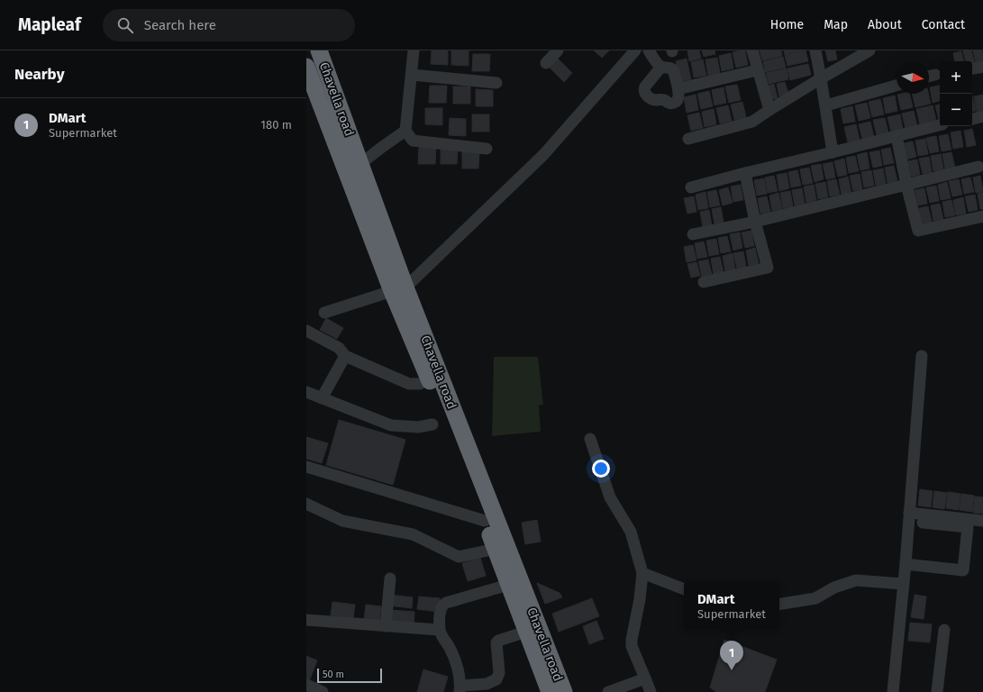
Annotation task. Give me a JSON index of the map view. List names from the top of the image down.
{
  "streets": {
    "highway": ["Chavella road"]
  },
  "scale_bar": "50 m",
  "north": "right",
  "page": {
    "header": "Mapleaf",
    "search": "Search here",
    "nav": [
      "Home",
      "Map",
      "About",
      "Contact"
    ],
    "heading": "Nearby",
    "map_buttons": ["+", "−"],
    "list": [
      {
        "mark": "1",
        "name": "DMart",
        "note": "Supermarket",
        "value": "180 m"
      }
    ],
    "popup": ["DMart", "Supermarket"],
    "pins": "1",
    "scale": "50 m"
  }
}
